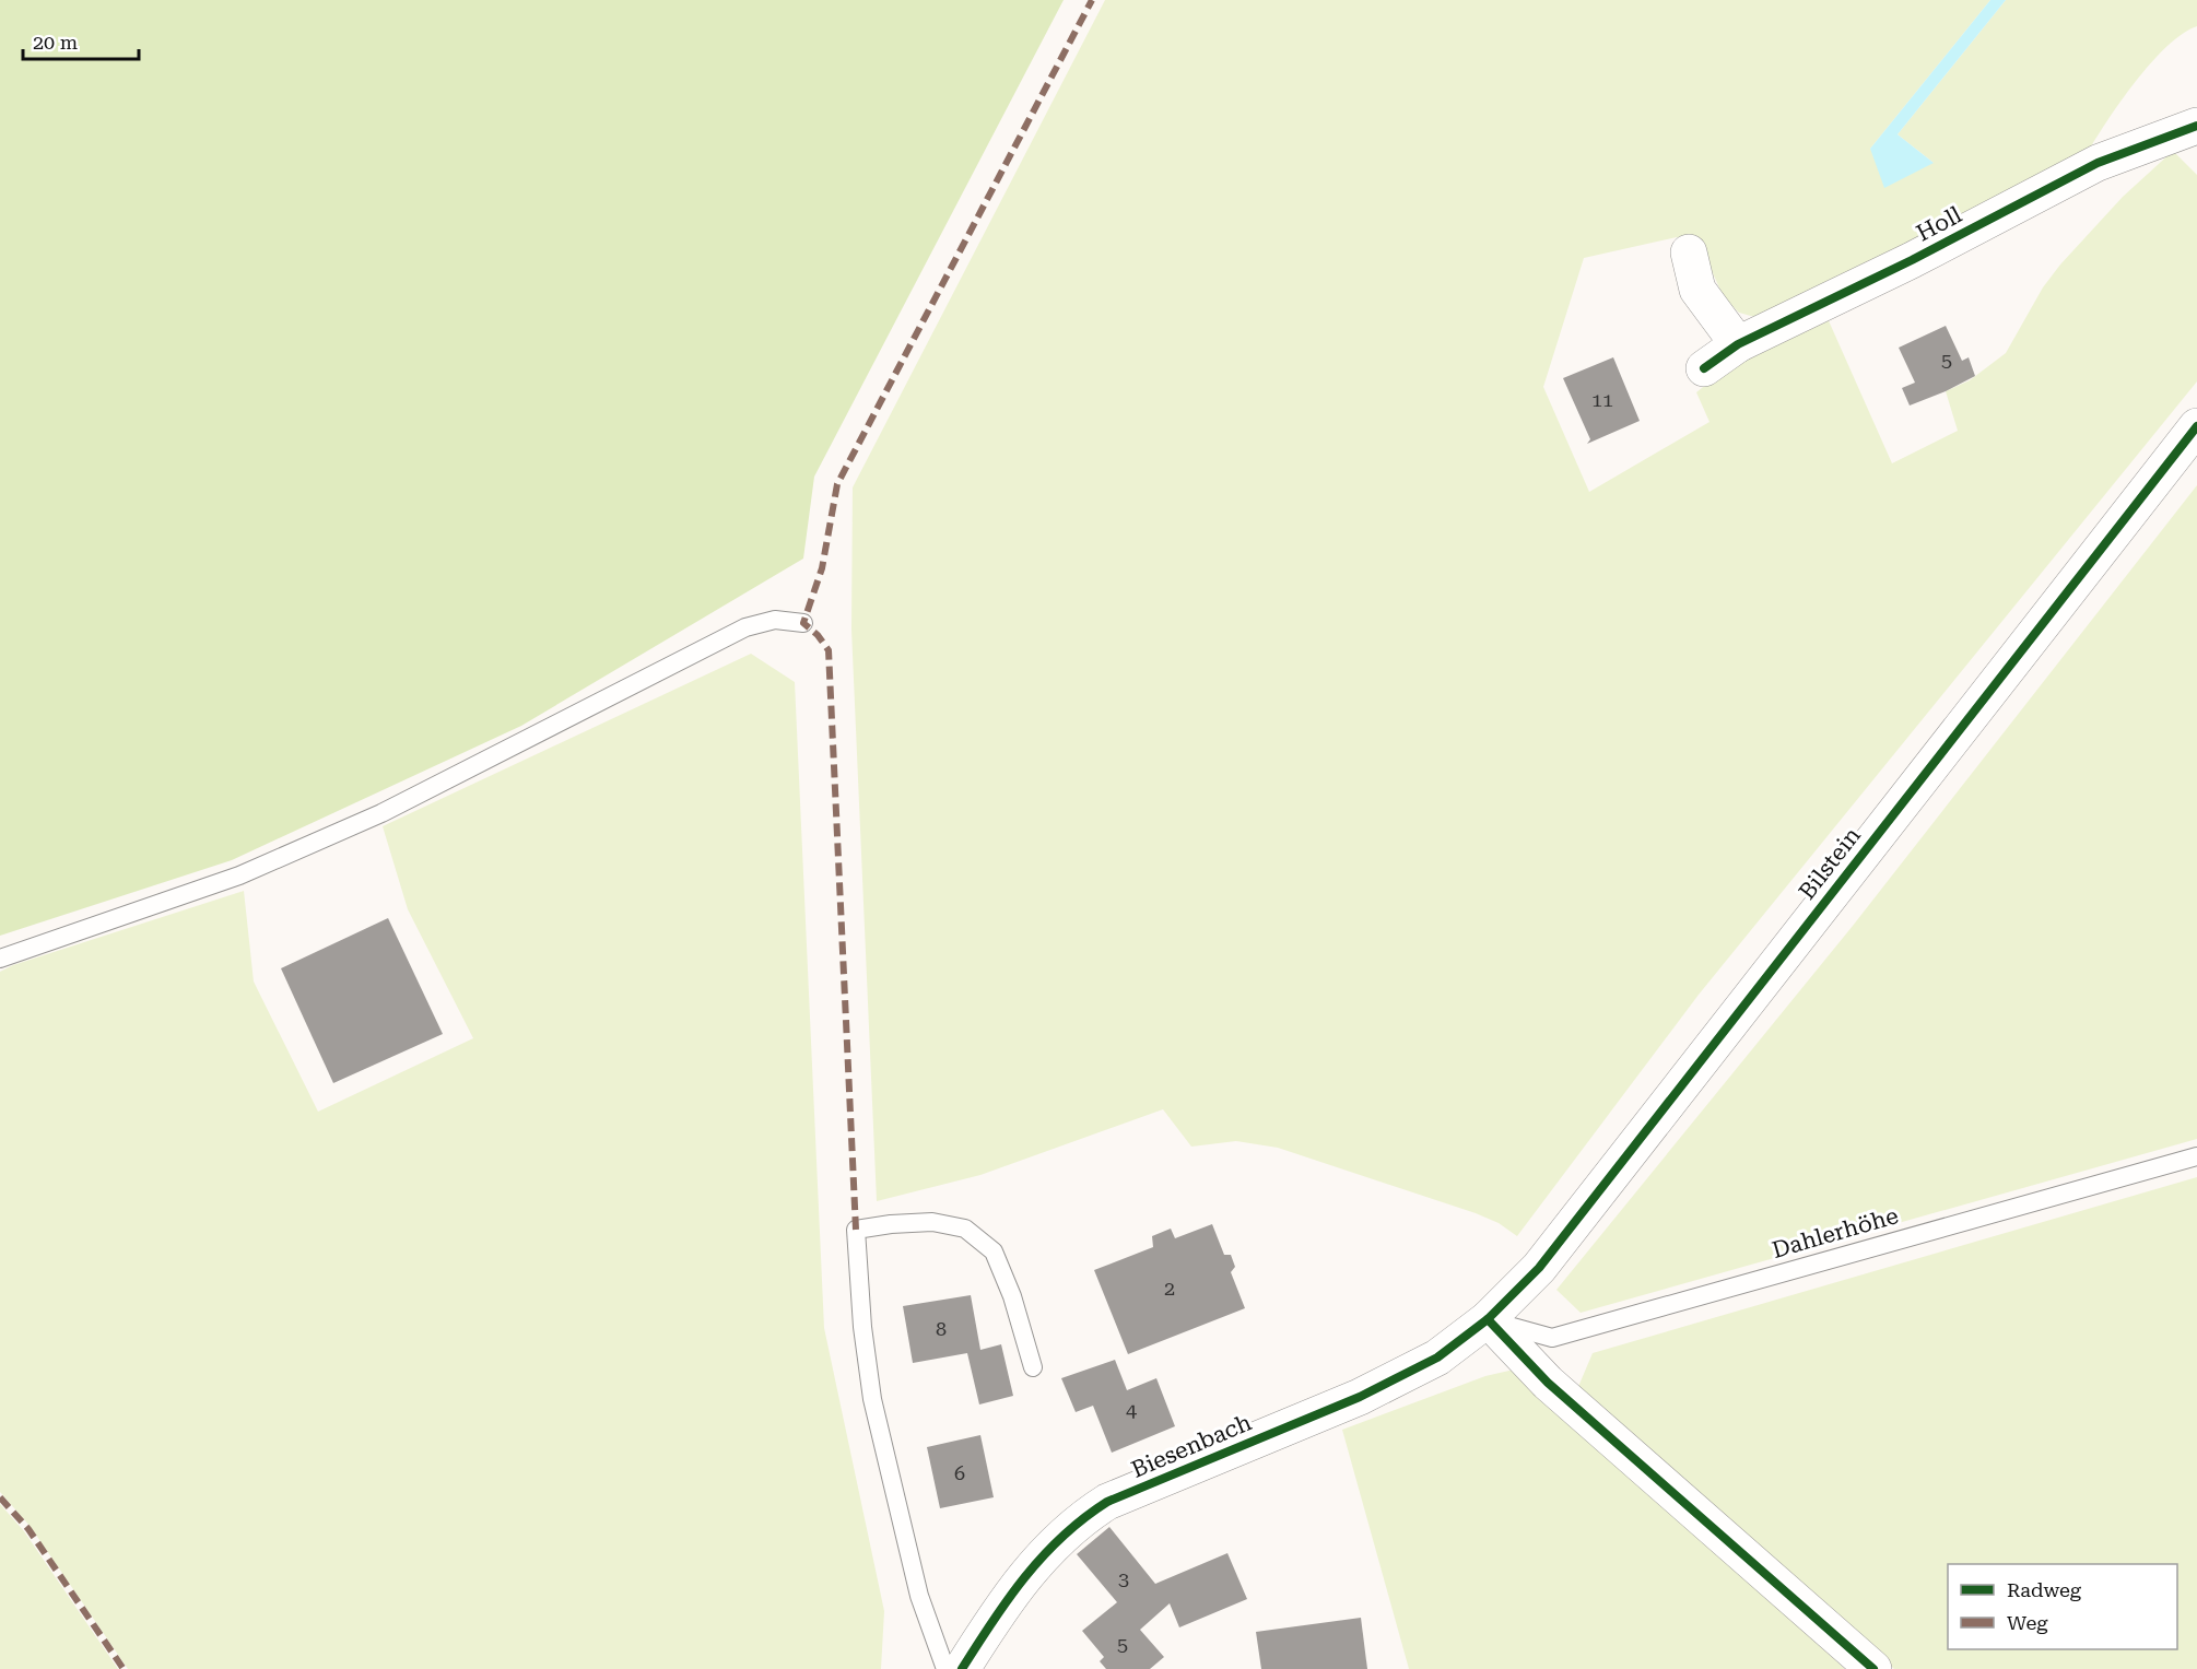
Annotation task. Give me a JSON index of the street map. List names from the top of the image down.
{
  "streets": {
    "street": ["Holl", "Bilstein", "Biesenbach"],
    "lane": ["Dahlerhöhe"]
  },
  "crossings": [
    ["Bilstein", "Dahlerhöhe"],
    ["Bilstein", "Biesenbach"],
    ["Dahlerhöhe", "Biesenbach"]
  ],
  "house_numbers": [
    "5",
    "11",
    "2",
    "8",
    "4",
    "6",
    "3",
    "5"
  ],
  "legend": ["Radweg", "Weg"],
  "scale_bar": "20 m"
}
